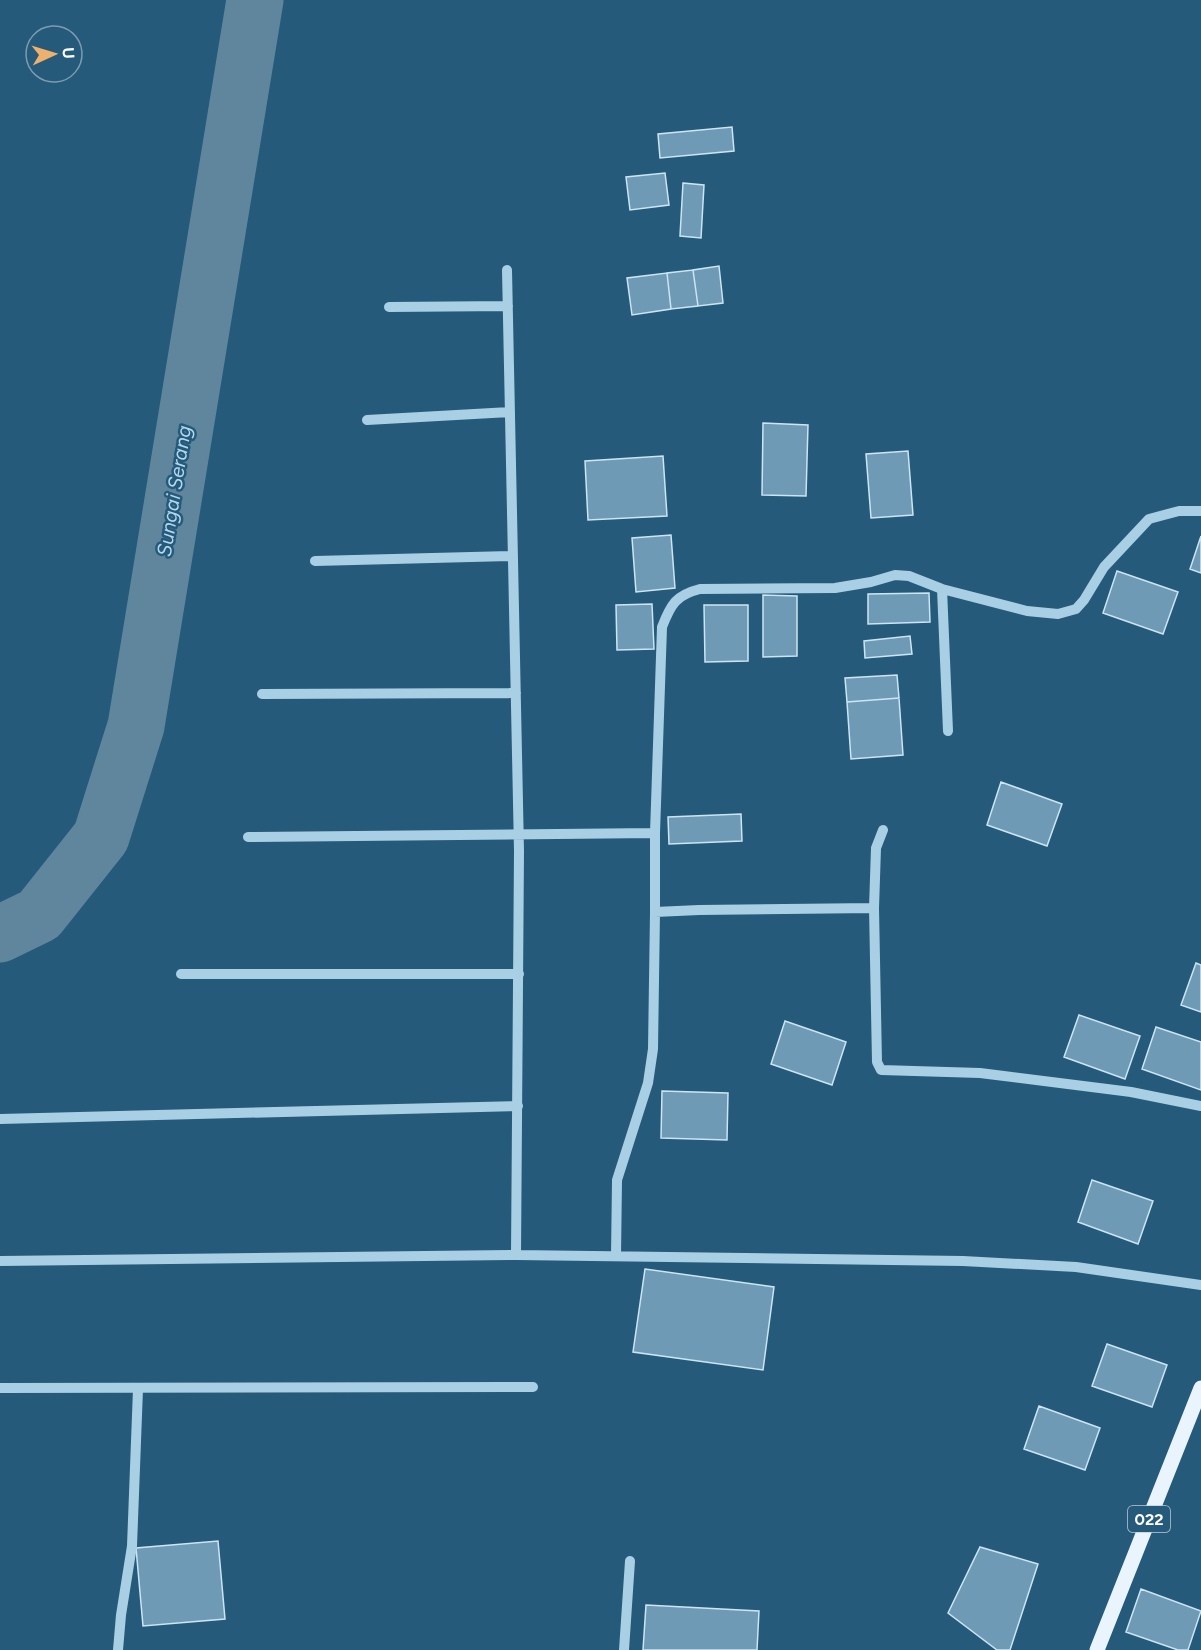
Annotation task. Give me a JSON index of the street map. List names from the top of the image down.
{
  "streets": {
    "main road": ["022"]
  },
  "water": ["Sungai Serang"],
  "north": "right"
}
